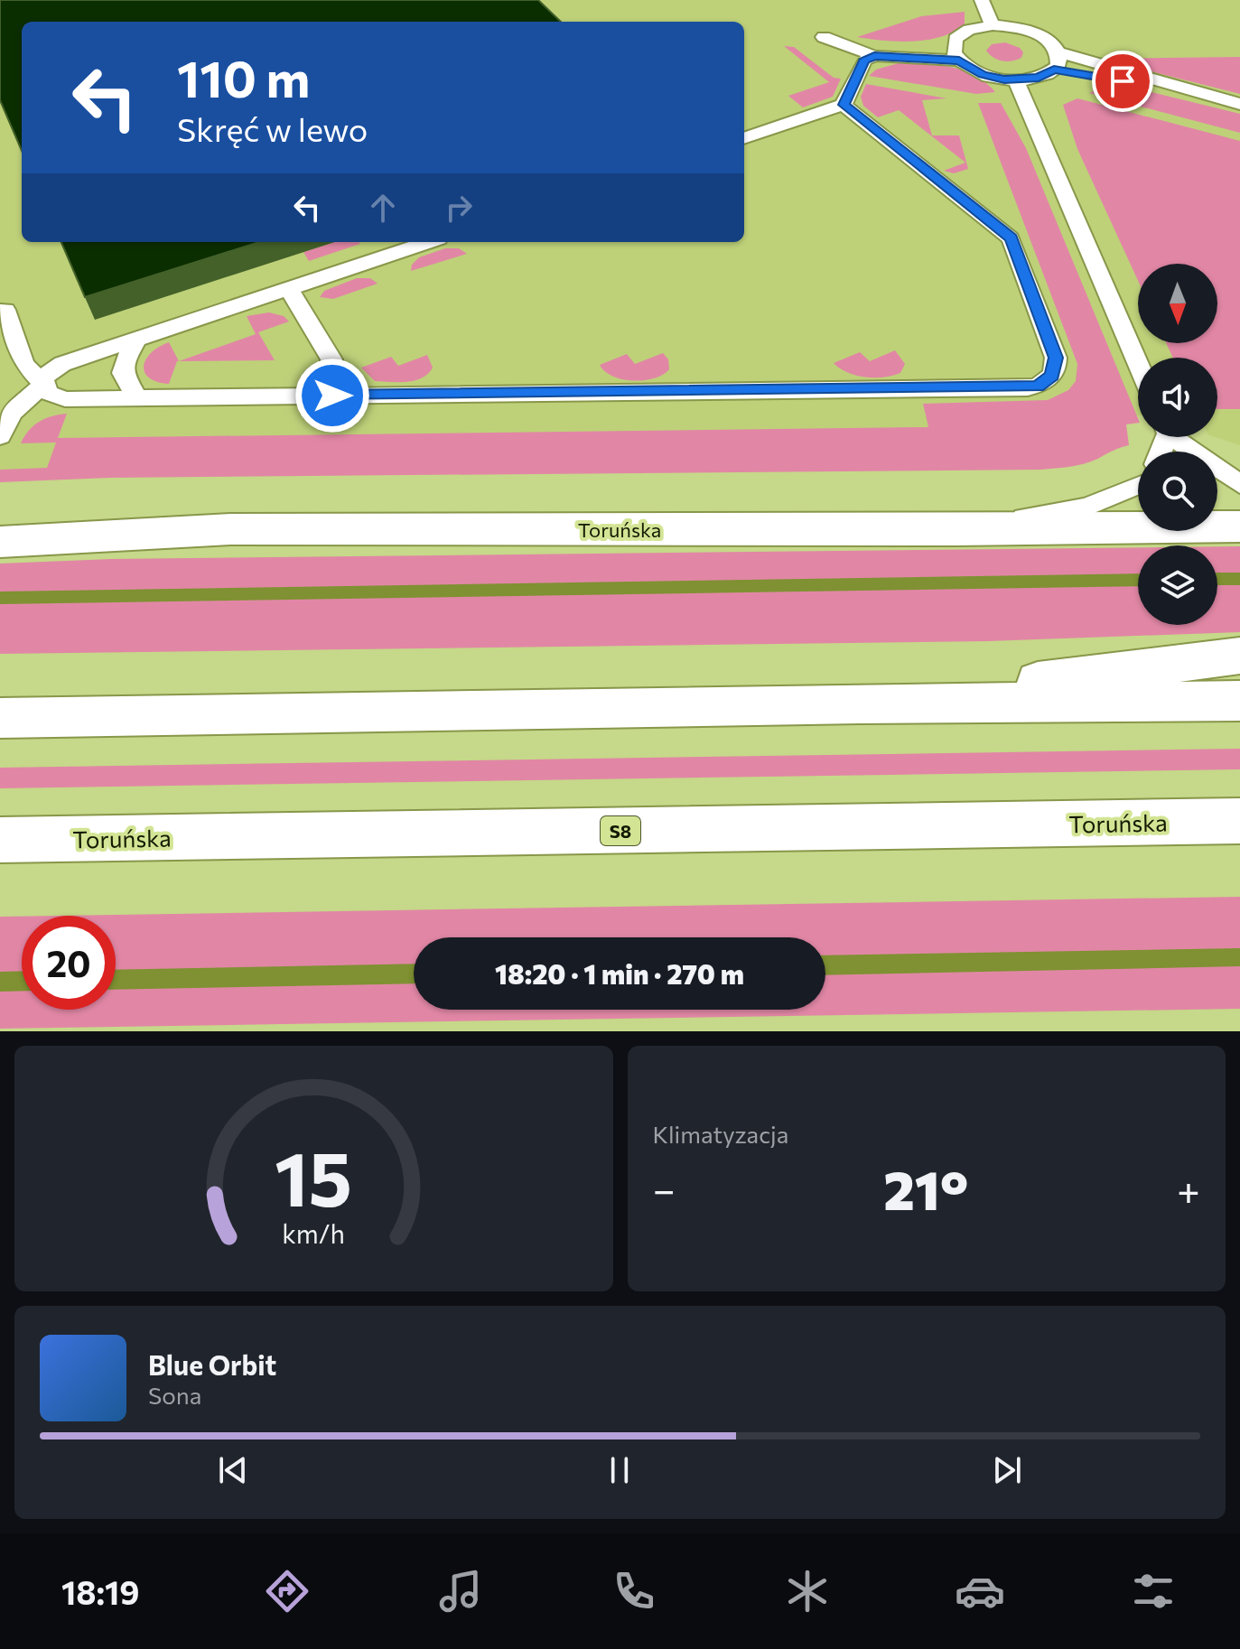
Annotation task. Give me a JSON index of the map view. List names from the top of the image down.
{
  "streets": {
    "main road": ["Toruńska", "S8"]
  },
  "north": "bottom",
  "page": {
    "turn": ["110 m", "Skręć w lewo"],
    "limit": "20",
    "trip": "18:20 · 1 min · 270 m",
    "tile": "Klimatyzacja",
    "heat": ["−", "21°", "+"],
    "song": ["Blue Orbit", "Sona"],
    "tabs": "18:19",
    "gauge": ["15", "km/h"]
  }
}
